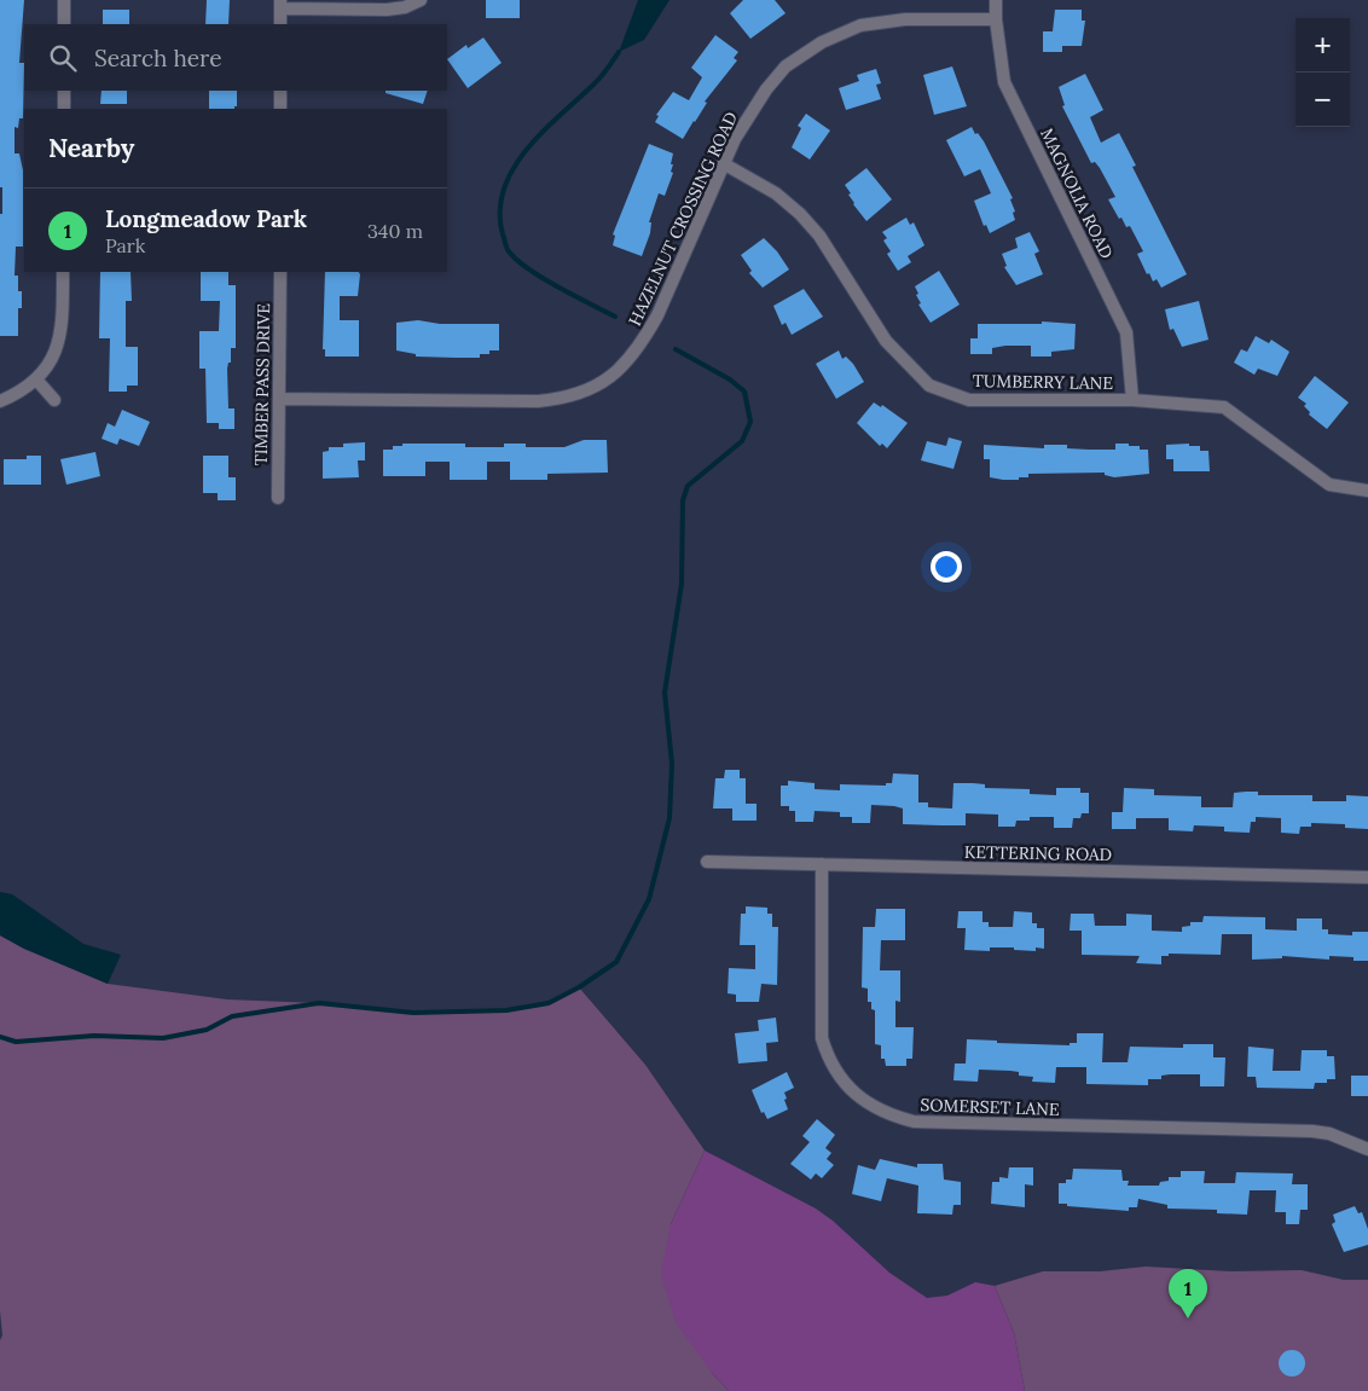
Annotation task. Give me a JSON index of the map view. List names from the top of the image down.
{
  "streets": {
    "street": [
      "MAGNOLIA ROAD",
      "HAZELNUT CROSSING ROAD",
      "TUMBERRY LANE",
      "TIMBER PASS DRIVE",
      "KETTERING ROAD",
      "SOMERSET LANE"
    ]
  },
  "crossings": [
    ["MAGNOLIA ROAD", "HAZELNUT CROSSING ROAD"],
    ["MAGNOLIA ROAD", "TUMBERRY LANE"],
    ["HAZELNUT CROSSING ROAD", "TUMBERRY LANE"],
    ["HAZELNUT CROSSING ROAD", "TIMBER PASS DRIVE"],
    ["KETTERING ROAD", "SOMERSET LANE"]
  ],
  "page": {
    "map_buttons": ["+", "−"],
    "search": "Search here",
    "heading": "Nearby",
    "list": [
      {
        "mark": "1",
        "name": "Longmeadow Park",
        "note": "Park",
        "value": "340 m"
      }
    ],
    "pins": "1"
  }
}
